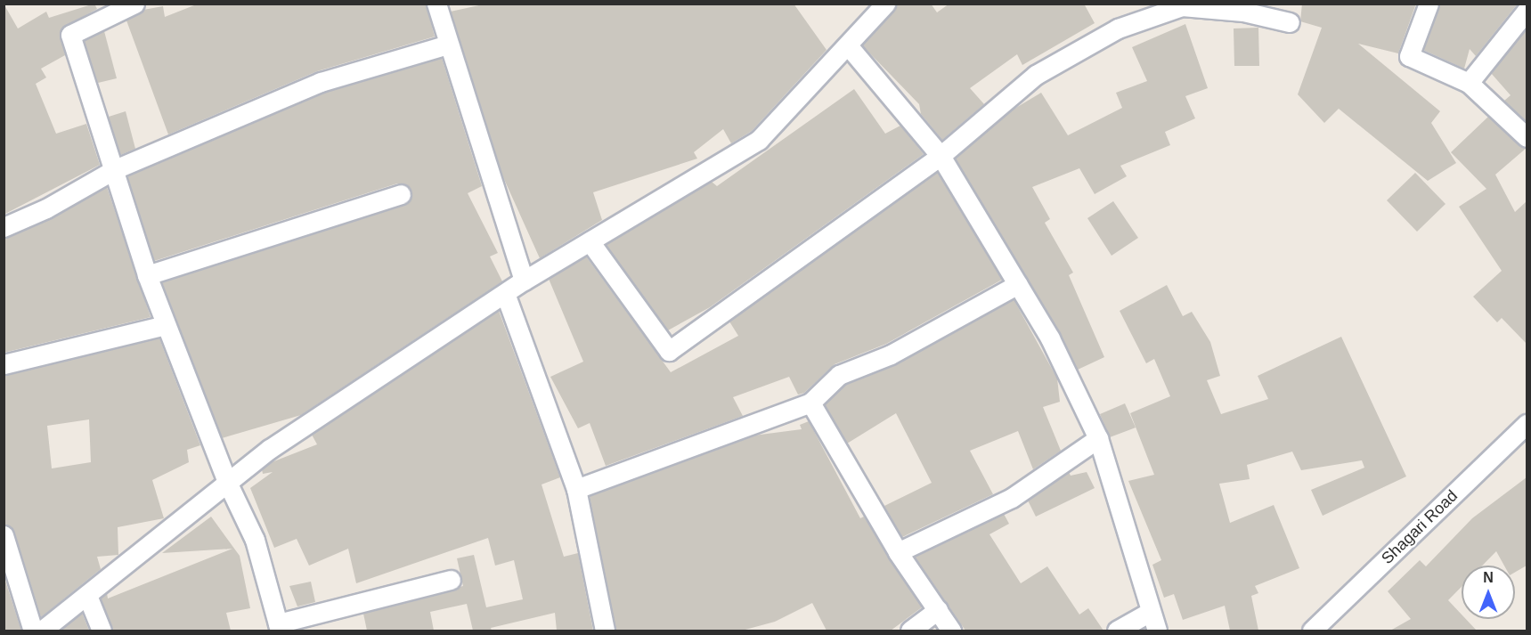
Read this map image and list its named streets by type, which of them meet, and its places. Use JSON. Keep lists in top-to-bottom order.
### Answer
{
  "streets": {
    "street": ["Shagari Road"]
  },
  "north": "top"
}
